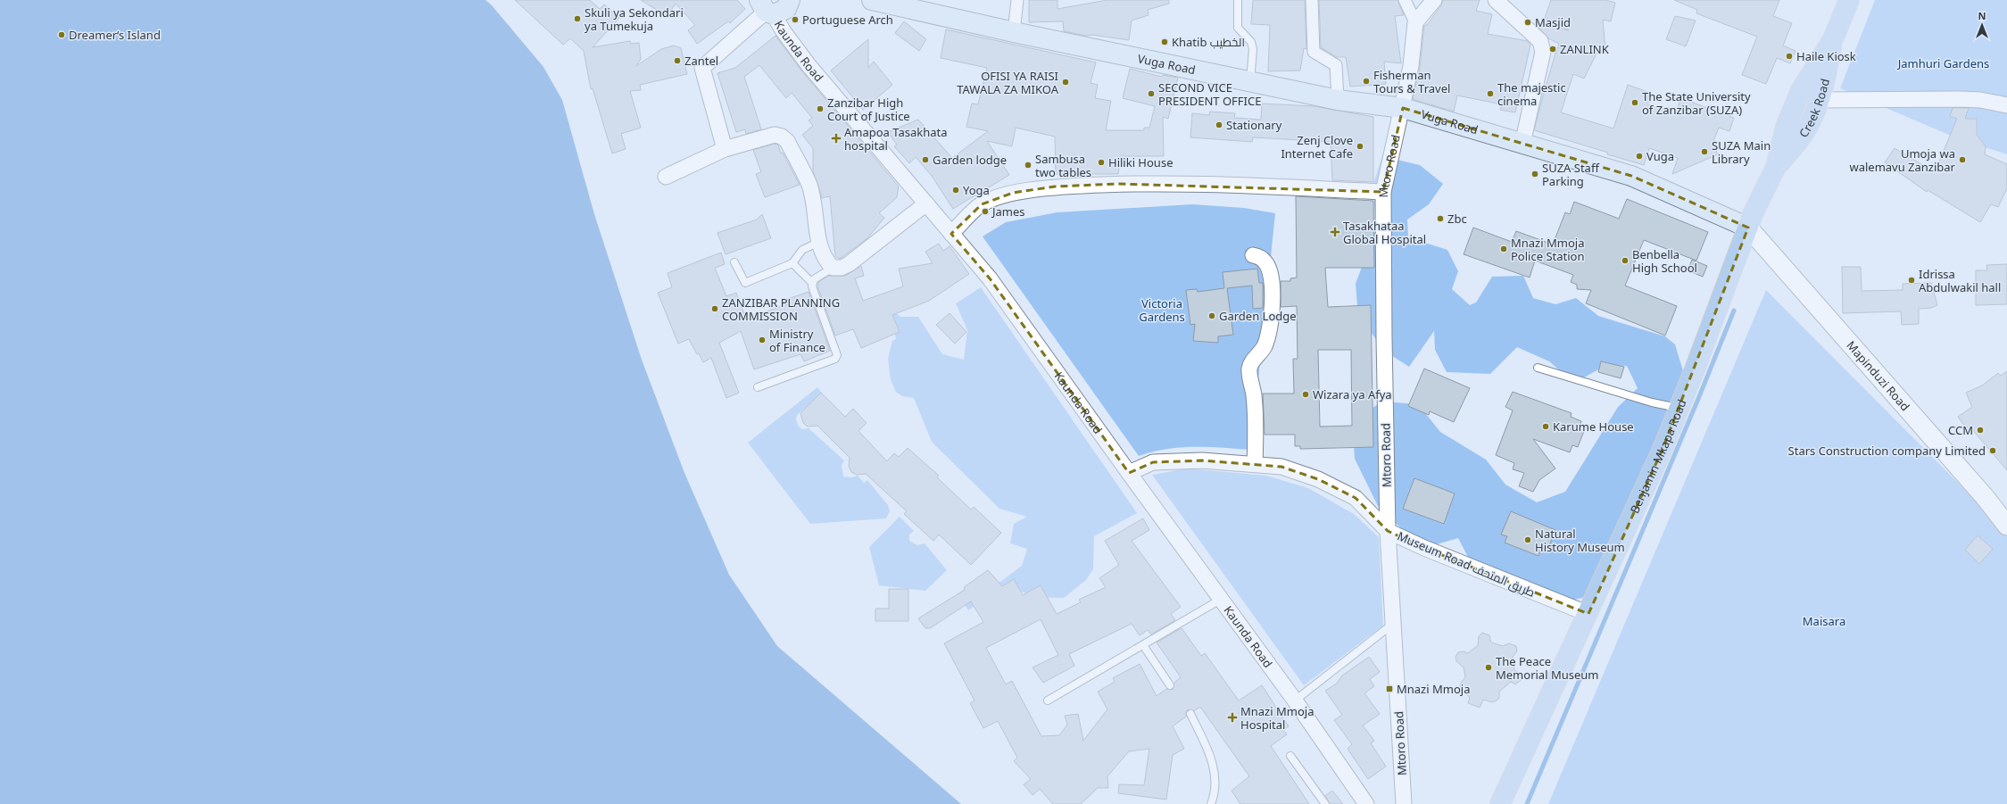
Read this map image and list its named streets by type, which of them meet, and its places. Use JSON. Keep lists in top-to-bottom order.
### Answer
{
  "streets": {
    "main road": ["Vuga Road", "Creek Road", "Benjamin Mkapa Road"],
    "street": [
      "Kaunda Road",
      "Mtoro Road",
      "Mapinduzi Road",
      "Museum Road طريق المتحف"
    ]
  },
  "crossings": [
    ["Kaunda Road", "Museum Road طريق المتحف"],
    ["Vuga Road", "Creek Road"],
    ["Vuga Road", "Mtoro Road"],
    ["Vuga Road", "Mapinduzi Road"],
    ["Vuga Road", "Benjamin Mkapa Road"],
    ["Creek Road", "Mapinduzi Road"],
    ["Creek Road", "Benjamin Mkapa Road"],
    ["Mtoro Road", "Museum Road طريق المتحف"],
    ["Mapinduzi Road", "Benjamin Mkapa Road"],
    ["Benjamin Mkapa Road", "Museum Road طريق المتحف"]
  ],
  "parks": ["Jamhuri Gardens", "Victoria Gardens", "Maisara"],
  "places": {
    "other": [
      "Skuli ya Sekondari ya Tumekuja",
      "Portuguese Arch",
      "Masjid",
      "Dreamer‘s Island",
      "Khatib الخطيب",
      "ZANLINK",
      "Haile Kiosk",
      "Zantel",
      "Fisherman Tours & Travel",
      "OFISI YA RAISI TAWALA ZA MIKOA",
      "SECOND VICE PRESIDENT OFFICE",
      "The majestic cinema",
      "The State University of Zanzibar (SUZA)",
      "Zanzibar High Court of Justice",
      "Stationary",
      "Zenj Clove Internet Cafe",
      "SUZA Main Library",
      "Vuga",
      "Garden lodge",
      "Umoja wa walemavu Zanzibar",
      "Hiliki House",
      "Sambusa two tables",
      "SUZA Staff Parking",
      "Yoga",
      "James",
      "Zbc",
      "Mnazi Mmoja Police Station",
      "Benbella High School",
      "Idrissa Abdulwakil hall",
      "ZANZIBAR PLANNING COMMISSION",
      "Garden Lodge",
      "Ministry of Finance",
      "Wizara ya Afya",
      "Karume House",
      "CCM",
      "Stars Construction company Limited",
      "Natural History Museum",
      "The Peace Memorial Museum"
    ],
    "health": ["Amapoa Tasakhata hospital", "Tasakhataa Global Hospital", "Mnazi Mmoja Hospital"],
    "transit": ["Mnazi Mmoja"]
  },
  "north": "top"
}
